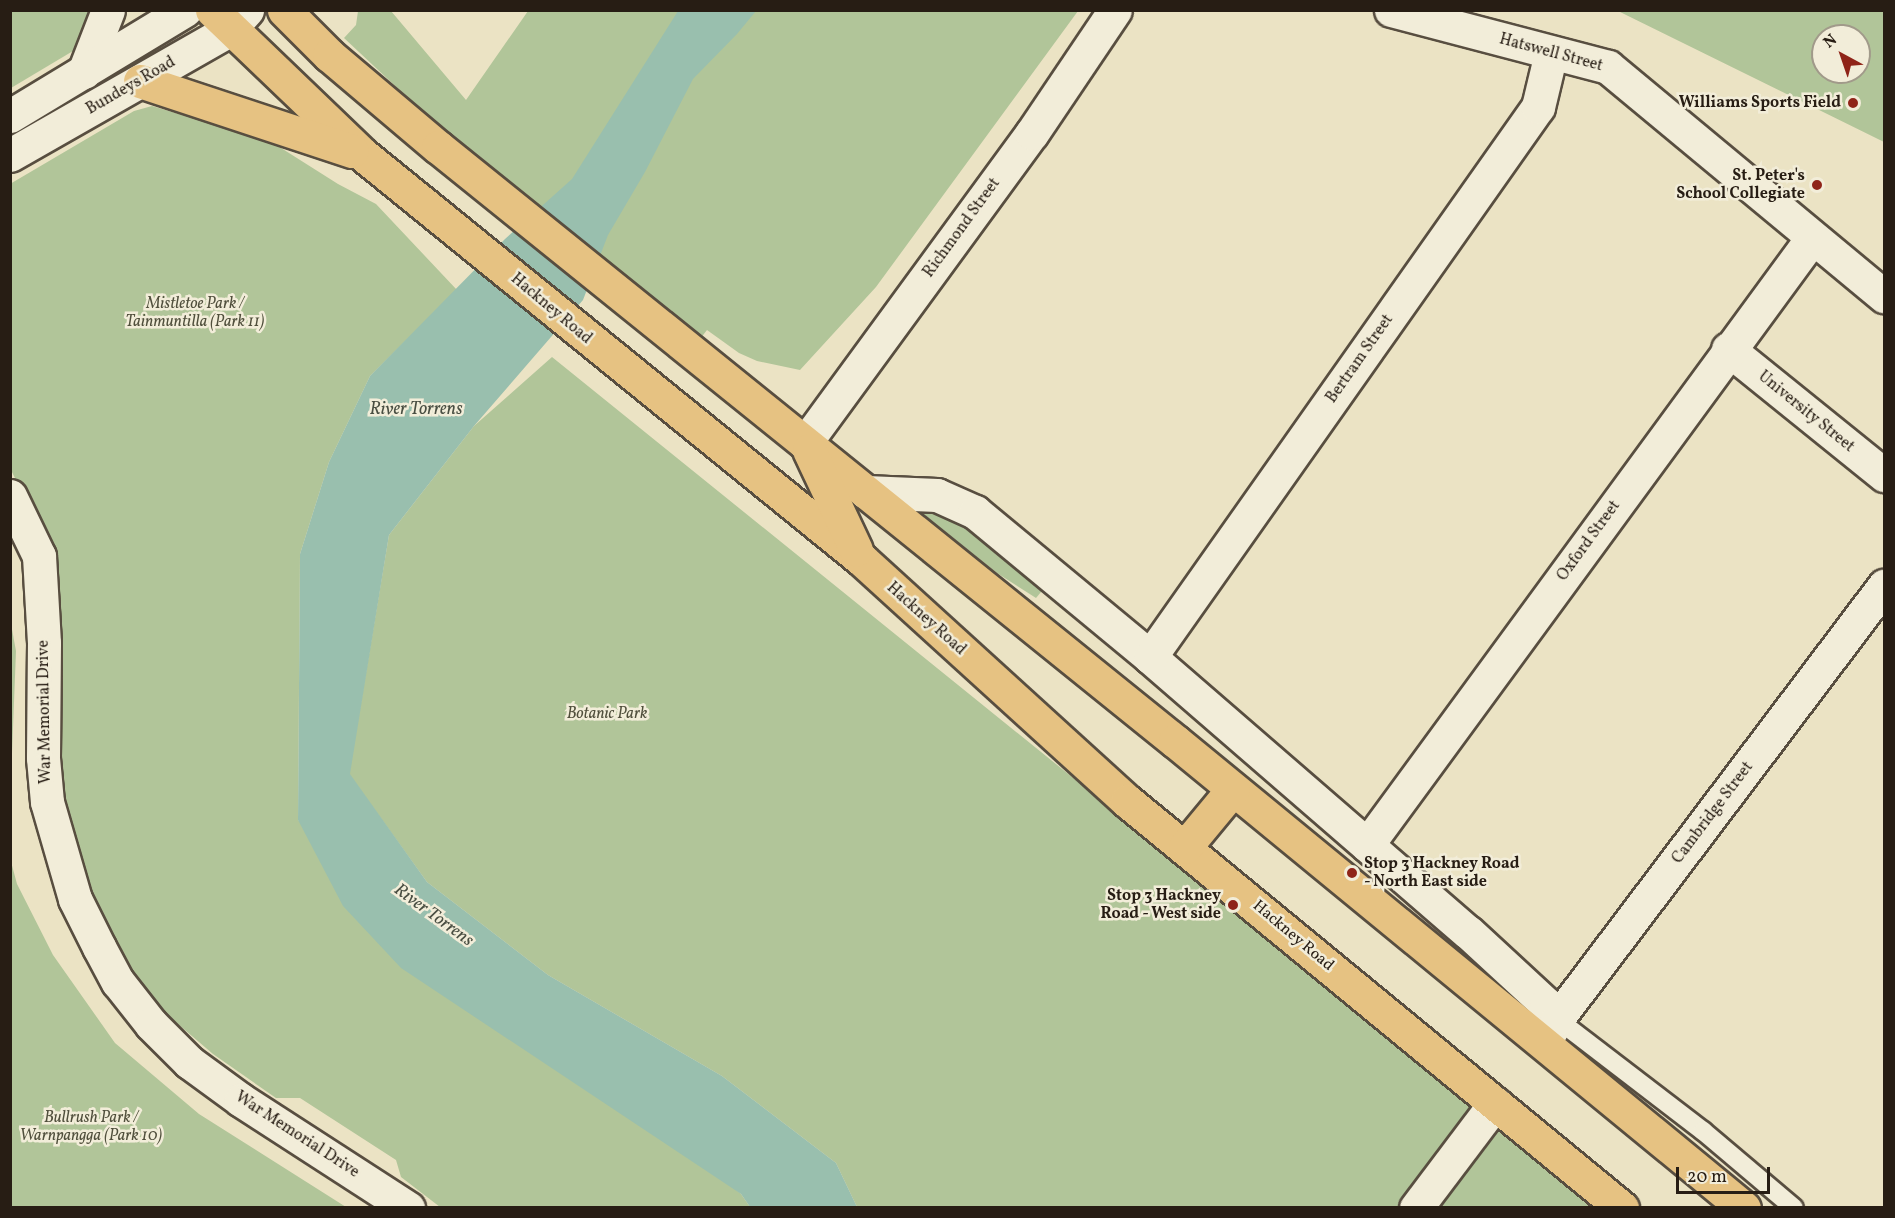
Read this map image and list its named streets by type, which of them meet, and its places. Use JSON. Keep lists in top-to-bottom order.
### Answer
{
  "streets": {
    "highway": ["Hackney Road"],
    "street": [
      "Hatswell Street",
      "Bundeys Road",
      "Richmond Street",
      "Bertram Street",
      "University Street",
      "Oxford Street",
      "War Memorial Drive",
      "Cambridge Street"
    ]
  },
  "crossings": [
    ["Hatswell Street", "Bertram Street"],
    ["Hatswell Street", "Oxford Street"],
    ["Bundeys Road", "Hackney Road"],
    ["University Street", "Oxford Street"]
  ],
  "water": ["River Torrens"],
  "parks": ["Mistletoe Park / Tainmuntilla (Park 11)", "Botanic Park", "Bullrush Park / Warnpangga (Park 10)"],
  "places": [
    "Williams Sports Field",
    "St. Peter's School Collegiate",
    "Stop 3 Hackney Road - North East side",
    "Stop 3 Hackney Road - West side"
  ],
  "scale_bar": "20 m",
  "north": "top left"
}
